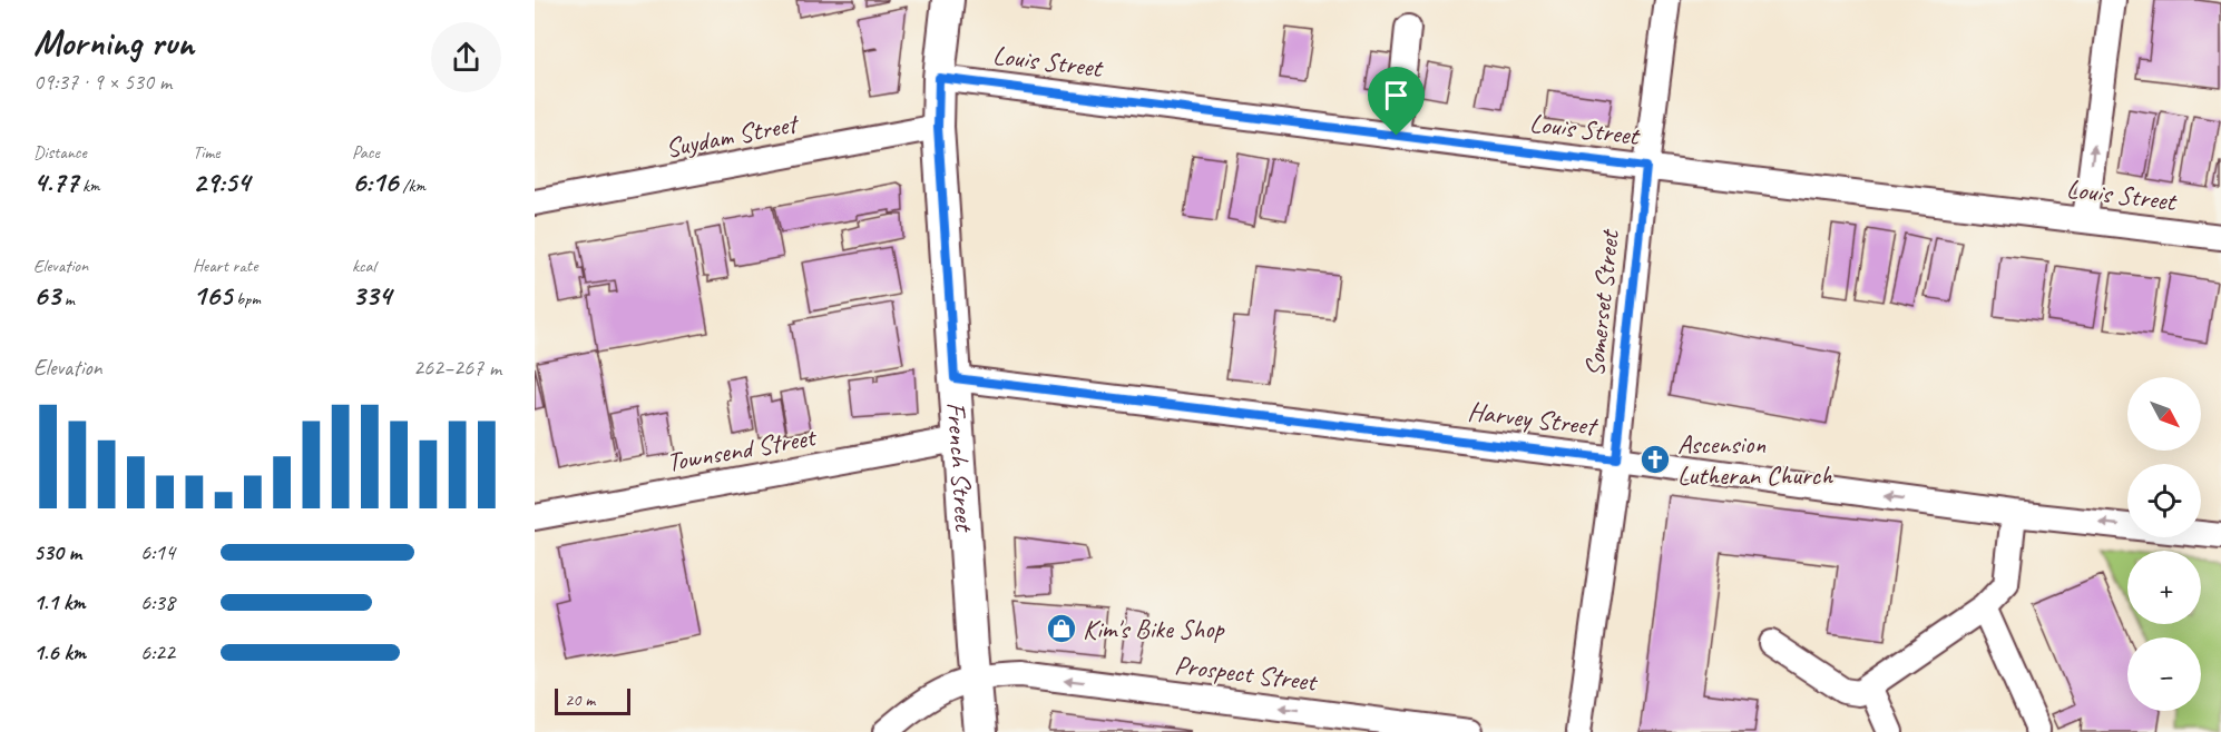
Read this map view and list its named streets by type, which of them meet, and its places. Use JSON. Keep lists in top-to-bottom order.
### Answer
{
  "streets": {
    "main road": ["French Street"],
    "street": [
      "Louis Street",
      "Suydam Street",
      "Somerset Street",
      "Harvey Street",
      "Townsend Street",
      "Prospect Street"
    ]
  },
  "crossings": [
    ["Louis Street", "Somerset Street"],
    ["Louis Street", "French Street"],
    ["Suydam Street", "French Street"],
    ["Somerset Street", "Harvey Street"],
    ["Harvey Street", "French Street"],
    ["Townsend Street", "French Street"],
    ["French Street", "Prospect Street"]
  ],
  "one_way": ["Harvey Street", "Prospect Street"],
  "places": {
    "church": ["Ascension Lutheran Church"],
    "shop": ["Kim's Bike Shop"]
  },
  "scale_bar": "20 m",
  "north": "bottom right",
  "page": {
    "heading": ["Morning run", "09:37 · 9 × 530 m"],
    "stats": [
      ["Distance", "4.77 km"],
      ["Time", "29:54"],
      ["Pace", "6:16 /km"],
      ["Elevation", "63 m"],
      ["Heart rate", "165 bpm"],
      ["kcal", "334"]
    ],
    "chart": ["Elevation", "262–267 m"],
    "map_buttons": ["+", "−"],
    "list": [
      {
        "name": "530 m",
        "note": "6:14"
      },
      {
        "name": "1.1 km",
        "note": "6:38"
      },
      {
        "name": "1.6 km",
        "note": "6:22"
      }
    ],
    "scale": "20 m"
  }
}
